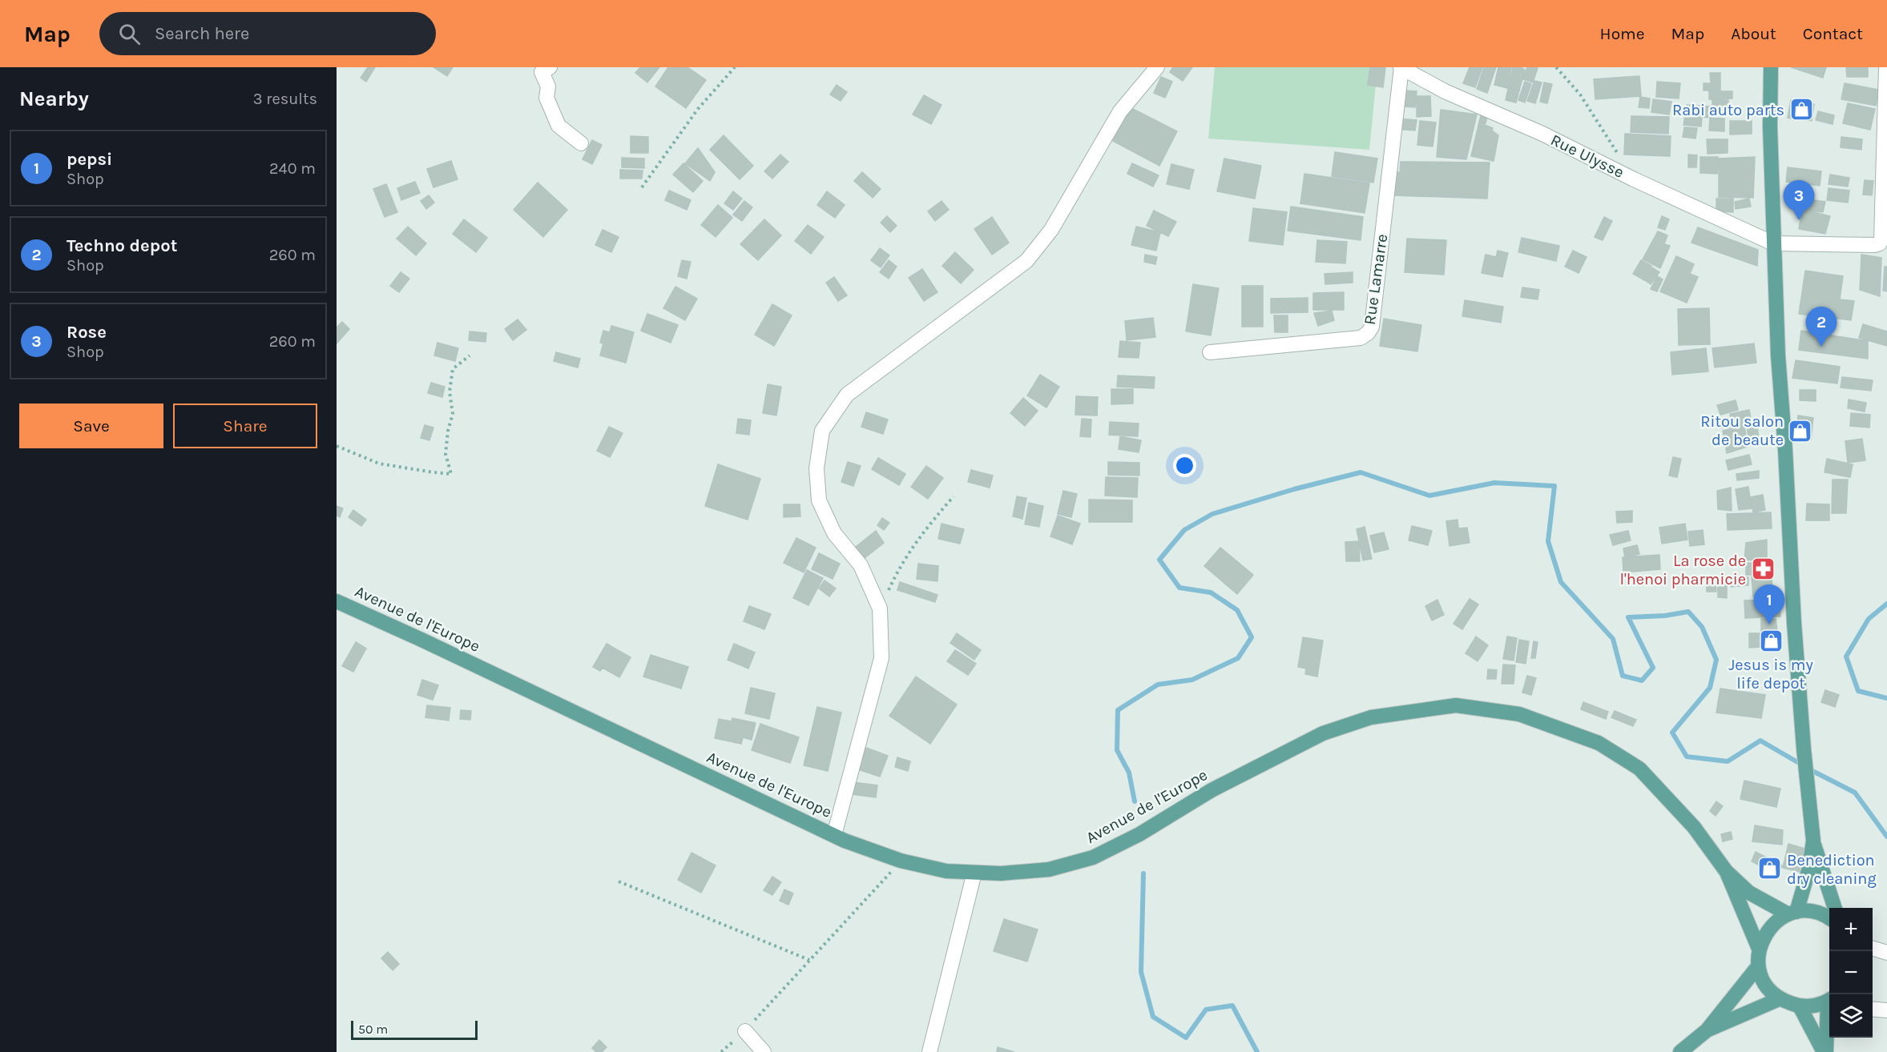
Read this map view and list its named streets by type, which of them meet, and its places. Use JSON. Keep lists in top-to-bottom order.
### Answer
{
  "streets": {
    "main road": ["Avenue de l'Europe"],
    "street": ["Rue Ulysse", "Rue Lamarre"]
  },
  "crossings": [
    ["Rue Ulysse", "Rue Lamarre"]
  ],
  "places": {
    "shop": [
      "Rabi auto parts",
      "Ritou salon de beaute",
      "Jesus is my life depot",
      "Benediction dry cleaning"
    ],
    "pharmacy": ["La rose de l'henoi pharmicie"]
  },
  "scale_bar": "50 m",
  "page": {
    "header": "Map",
    "search": "Search here",
    "nav": [
      "Home",
      "Map",
      "About",
      "Contact"
    ],
    "heading": ["Nearby", "3 results"],
    "list": [
      {
        "mark": "1",
        "name": "pepsi",
        "note": "Shop",
        "value": "240 m"
      },
      {
        "mark": "2",
        "name": "Techno depot",
        "note": "Shop",
        "value": "260 m"
      },
      {
        "mark": "3",
        "name": "Rose",
        "note": "Shop",
        "value": "260 m"
      }
    ],
    "pins": ["3", "2", "1"],
    "buttons": ["Save", "Share"],
    "map_buttons": ["+", "−"],
    "scale": "50 m"
  }
}
